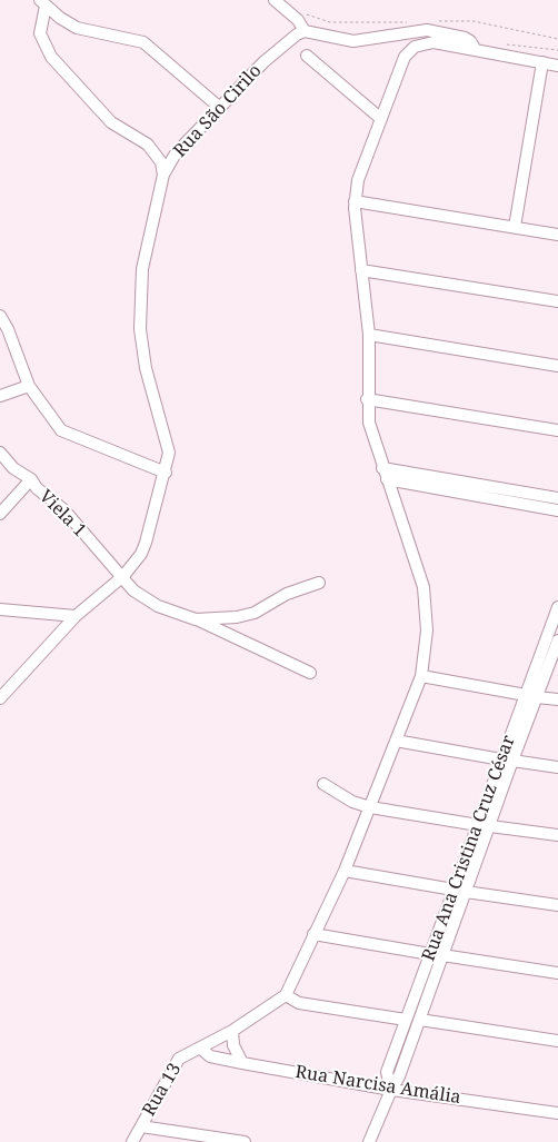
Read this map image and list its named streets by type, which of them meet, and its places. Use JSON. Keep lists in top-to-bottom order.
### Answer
{
  "streets": {
    "street": [
      "Rua São Cirilo",
      "Viela 1",
      "Rua Ana Cristina Cruz César",
      "Rua Narcisa Amália",
      "Rua 13"
    ]
  },
  "crossings": [
    ["Rua São Cirilo", "Viela 1"],
    ["Rua Ana Cristina Cruz César", "Rua Narcisa Amália"],
    ["Rua Narcisa Amália", "Rua 13"]
  ]
}
